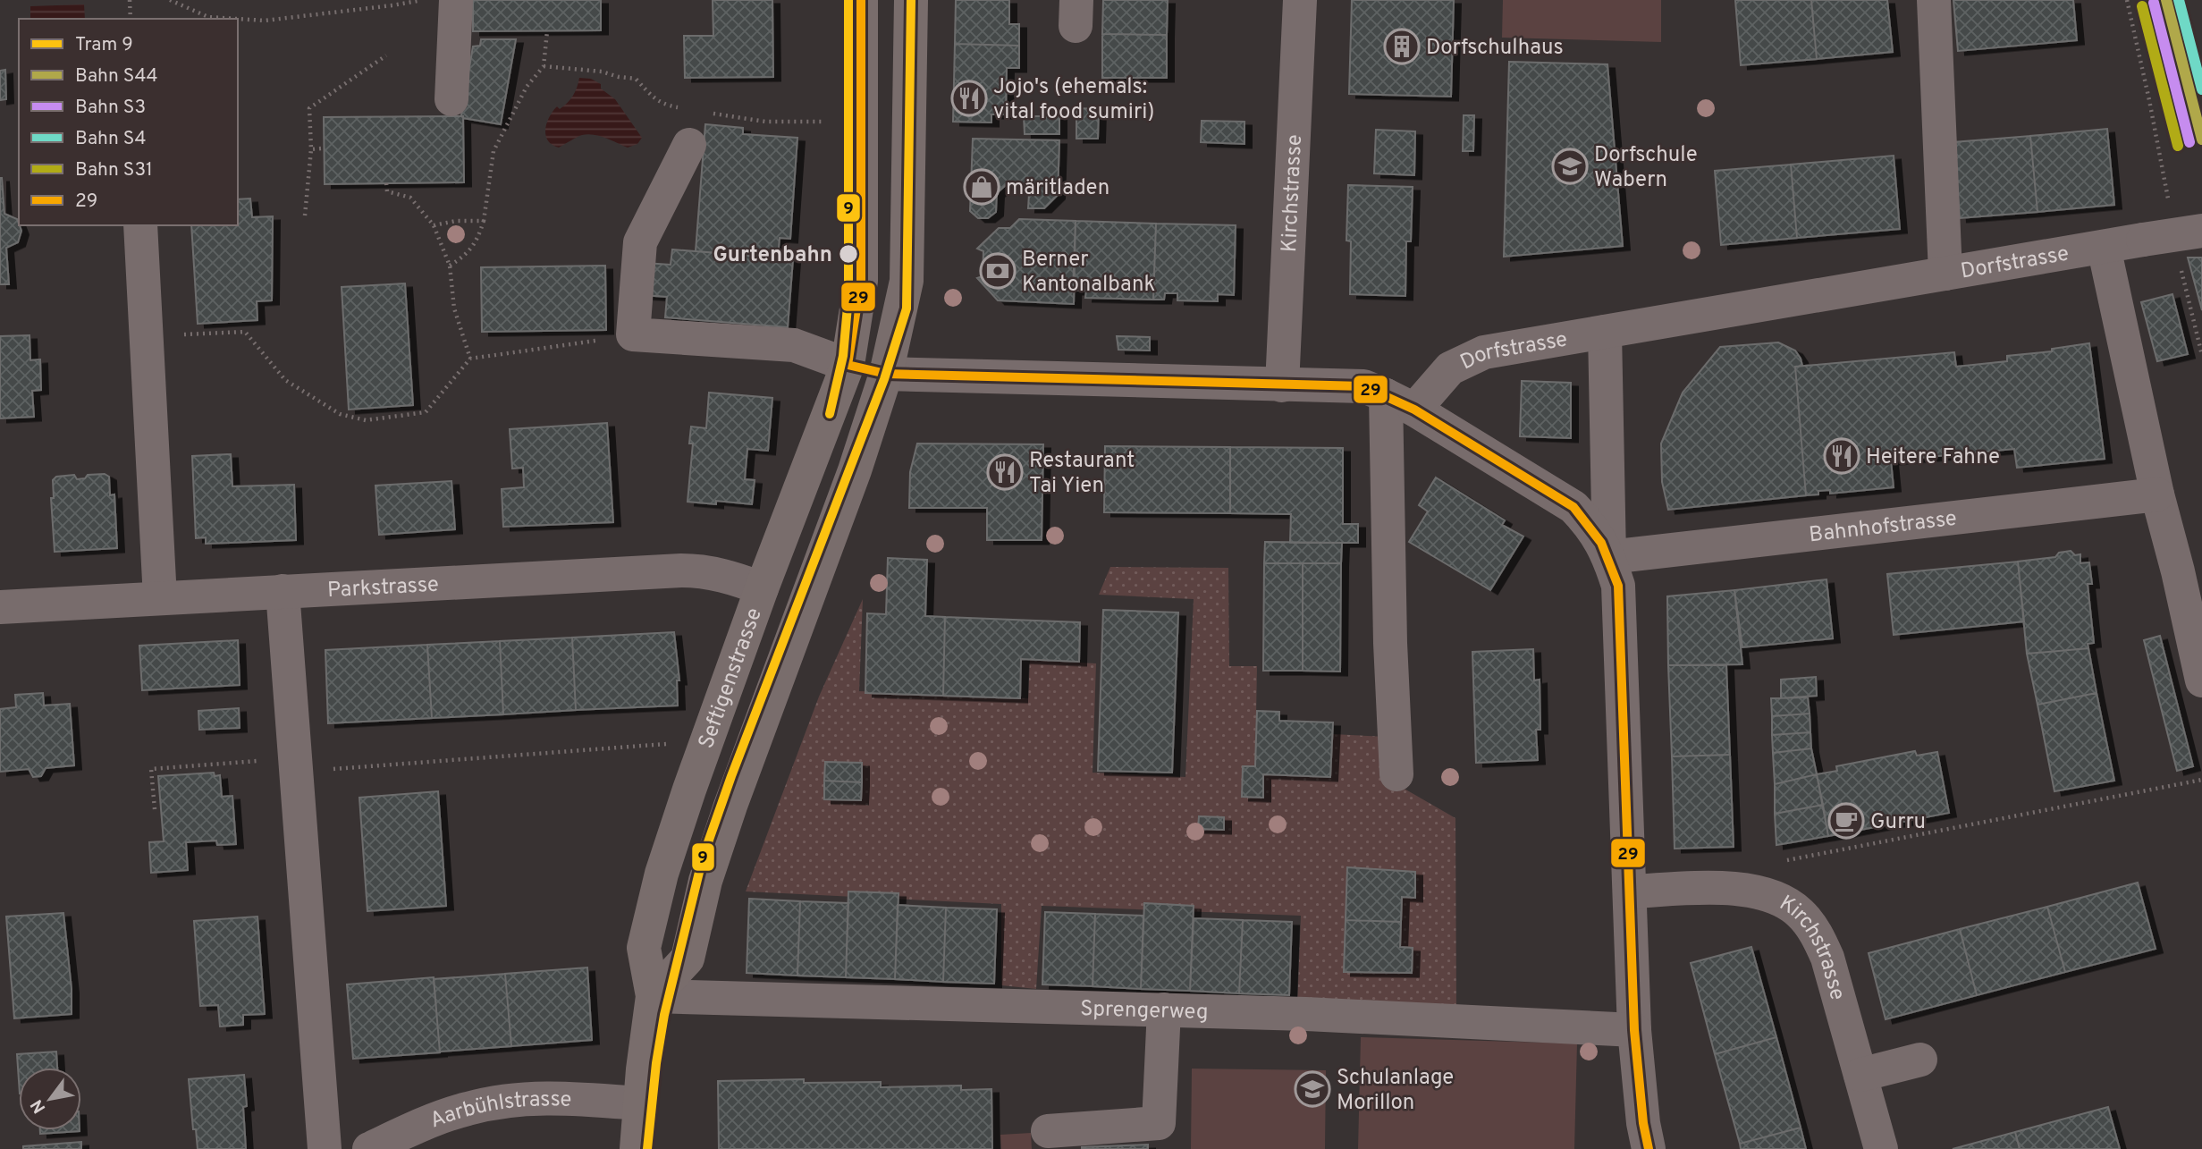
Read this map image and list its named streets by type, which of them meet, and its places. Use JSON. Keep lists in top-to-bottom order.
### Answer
{
  "streets": {
    "main road": ["Seftigenstrasse"],
    "street": [
      "Kirchstrasse",
      "Dorfstrasse",
      "Bahnhofstrasse",
      "Parkstrasse",
      "Sprengerweg",
      "Aarbühlstrasse"
    ]
  },
  "crossings": [
    ["Parkstrasse", "Seftigenstrasse"],
    ["Seftigenstrasse", "Sprengerweg"],
    ["Seftigenstrasse", "Aarbühlstrasse"]
  ],
  "places": {
    "building": ["Dorfschulhaus"],
    "restaurant": ["Jojo's (ehemals: vital food sumiri)", "Heitere Fahne", "Restaurant Tai Yien"],
    "school or university": ["Dorfschule Wabern", "Schulanlage Morillon"],
    "shop": ["märitladen"],
    "other": ["Gurtenbahn"],
    "bank": ["Berner Kantonalbank"],
    "cafe": ["Gurru"]
  },
  "lines": [
    "tram line 9",
    "rail line S44",
    "rail line S4",
    "transit line 29",
    "rail line S3",
    "rail line S31"
  ],
  "legend": [
    "Tram 9",
    "Bahn S44",
    "Bahn S3",
    "Bahn S4",
    "Bahn S31",
    "29"
  ],
  "north": "bottom left"
}
